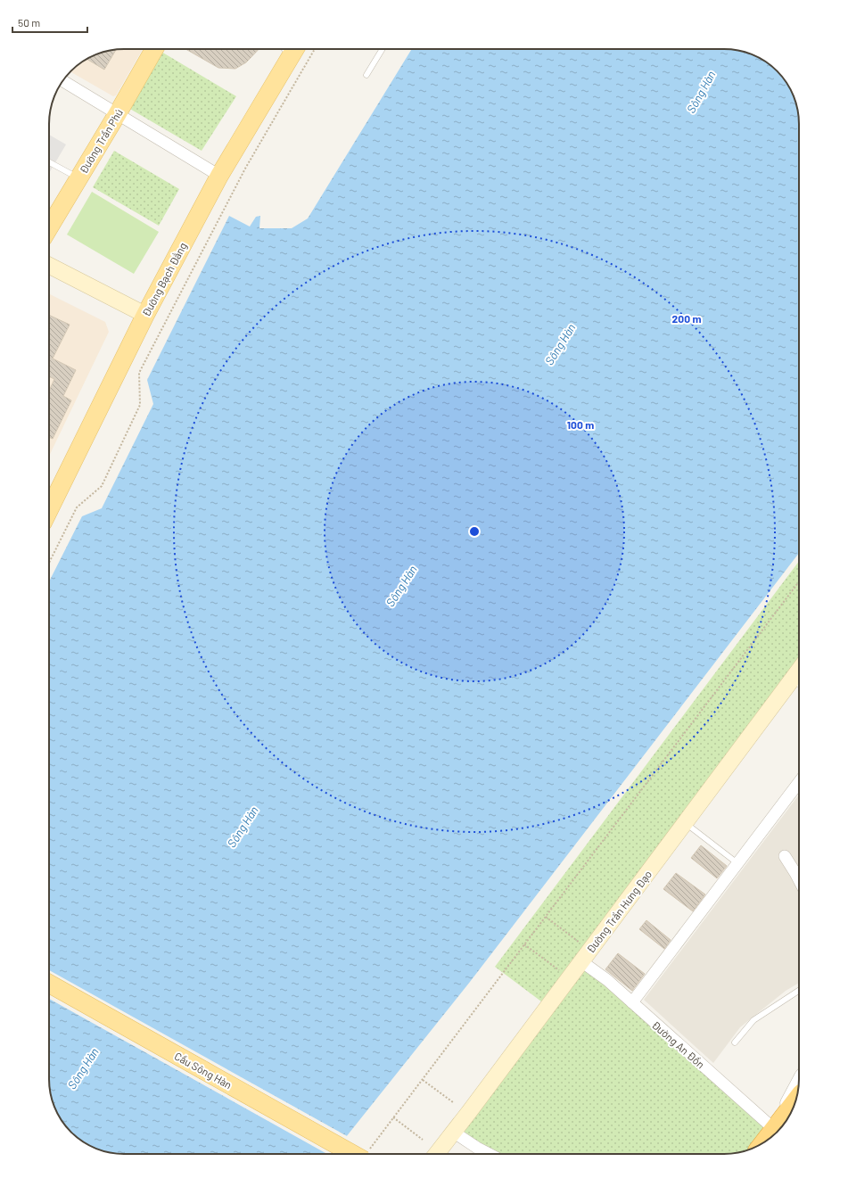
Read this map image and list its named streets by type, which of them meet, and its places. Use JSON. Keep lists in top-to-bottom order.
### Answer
{
  "streets": {
    "main road": [
      "Đường Trần Phú",
      "Đường Bạch Đằng",
      "Đường Trần Hưng Đạo",
      "Cầu Sông Hàn"
    ],
    "street": ["Đường An Đồn"]
  },
  "crossings": [
    ["Đường Trần Hưng Đạo", "Đường An Đồn"]
  ],
  "water": ["Sông Hàn"],
  "scale_bar": "50 m",
  "rings": ["200 m", "100 m"]
}
